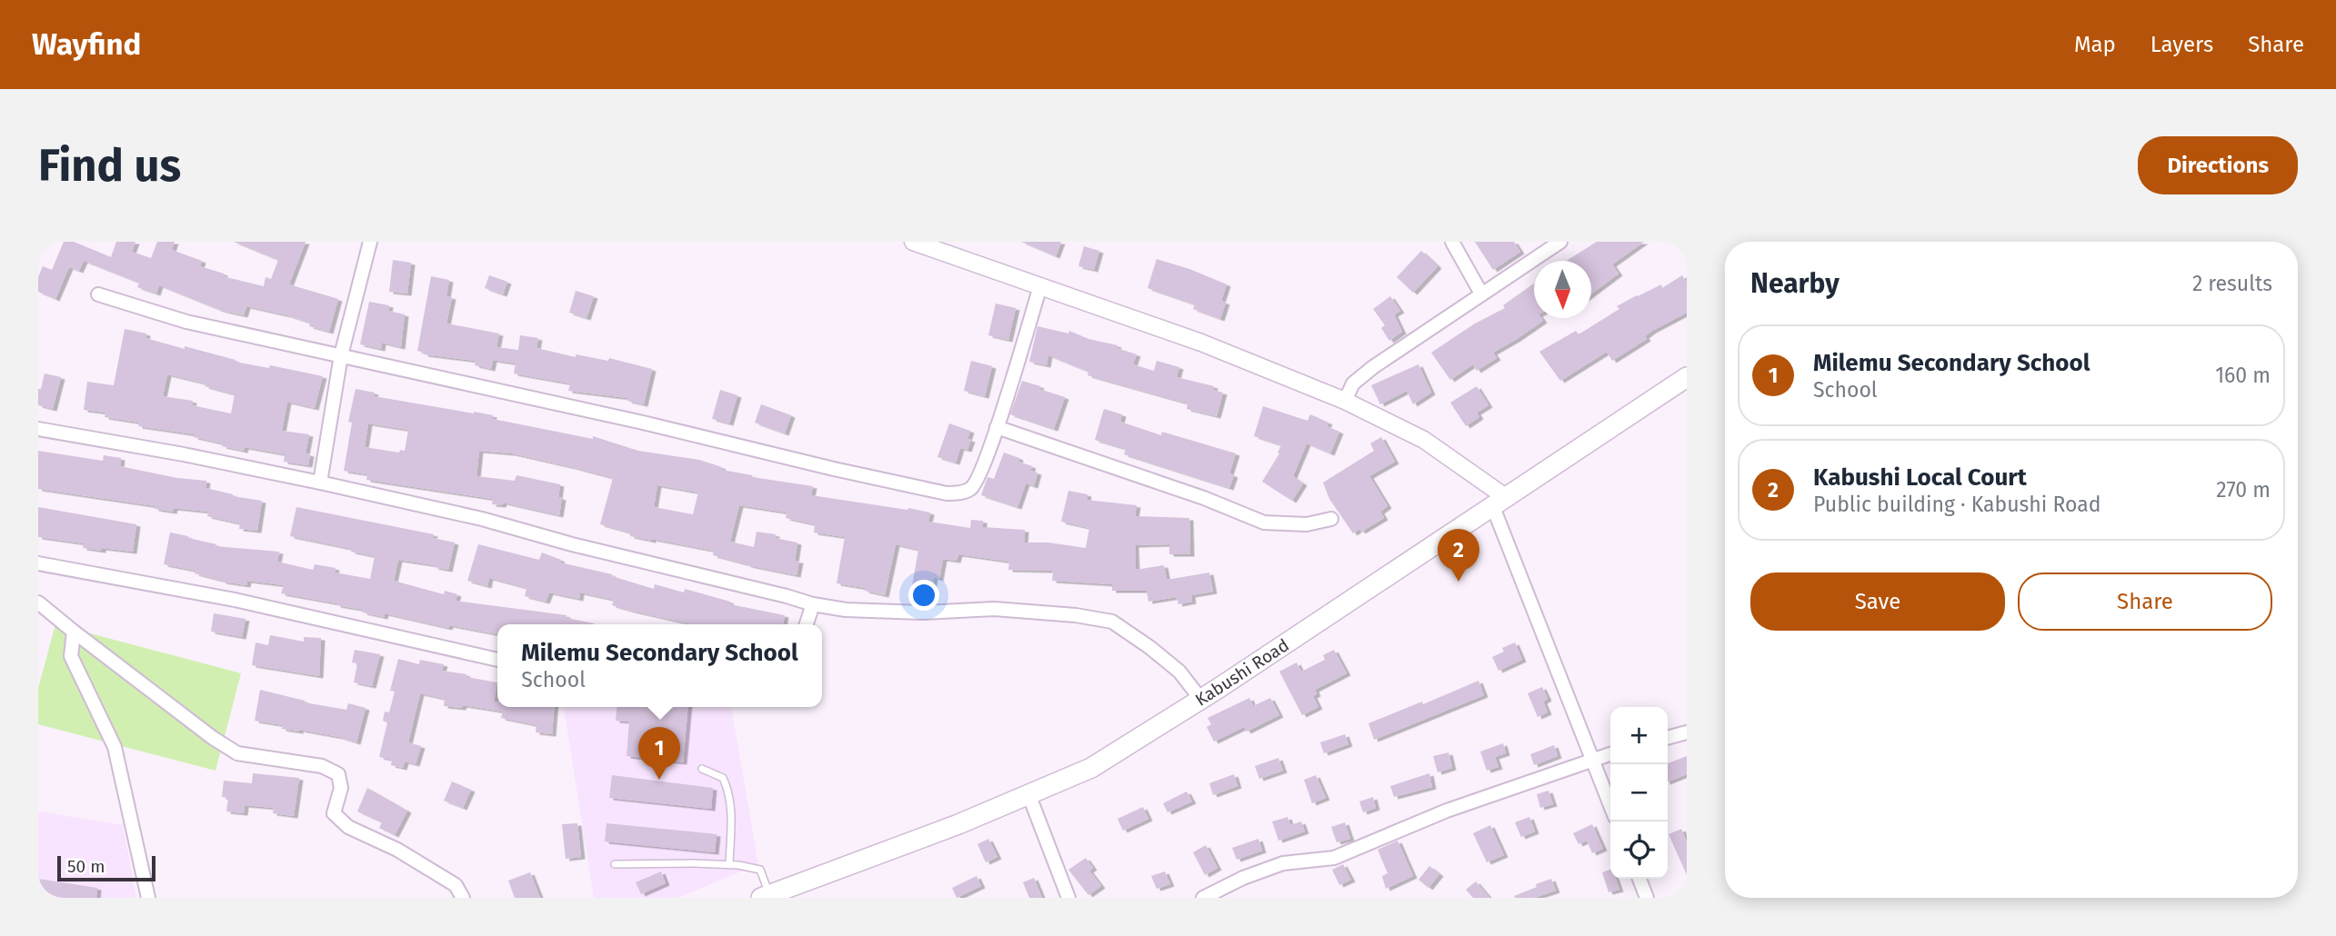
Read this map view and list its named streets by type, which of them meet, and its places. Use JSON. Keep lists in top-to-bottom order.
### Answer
{
  "streets": {
    "main road": ["Kabushi Road"]
  },
  "scale_bar": "50 m",
  "north": "bottom",
  "page": {
    "header": "Wayfind",
    "nav": ["Map", "Layers", "Share"],
    "buttons": [
      "Directions",
      ["Save", "Share"]
    ],
    "title": "Find us",
    "heading": ["Nearby", "2 results"],
    "list": [
      {
        "mark": "1",
        "name": "Milemu Secondary School",
        "note": "School",
        "value": "160 m"
      },
      {
        "mark": "2",
        "name": "Kabushi Local Court",
        "note": "Public building · Kabushi Road",
        "value": "270 m"
      }
    ],
    "pins": ["2", "1"],
    "popup": ["Milemu Secondary School", "School"],
    "map_buttons": ["+", "−"],
    "scale": "50 m"
  }
}
